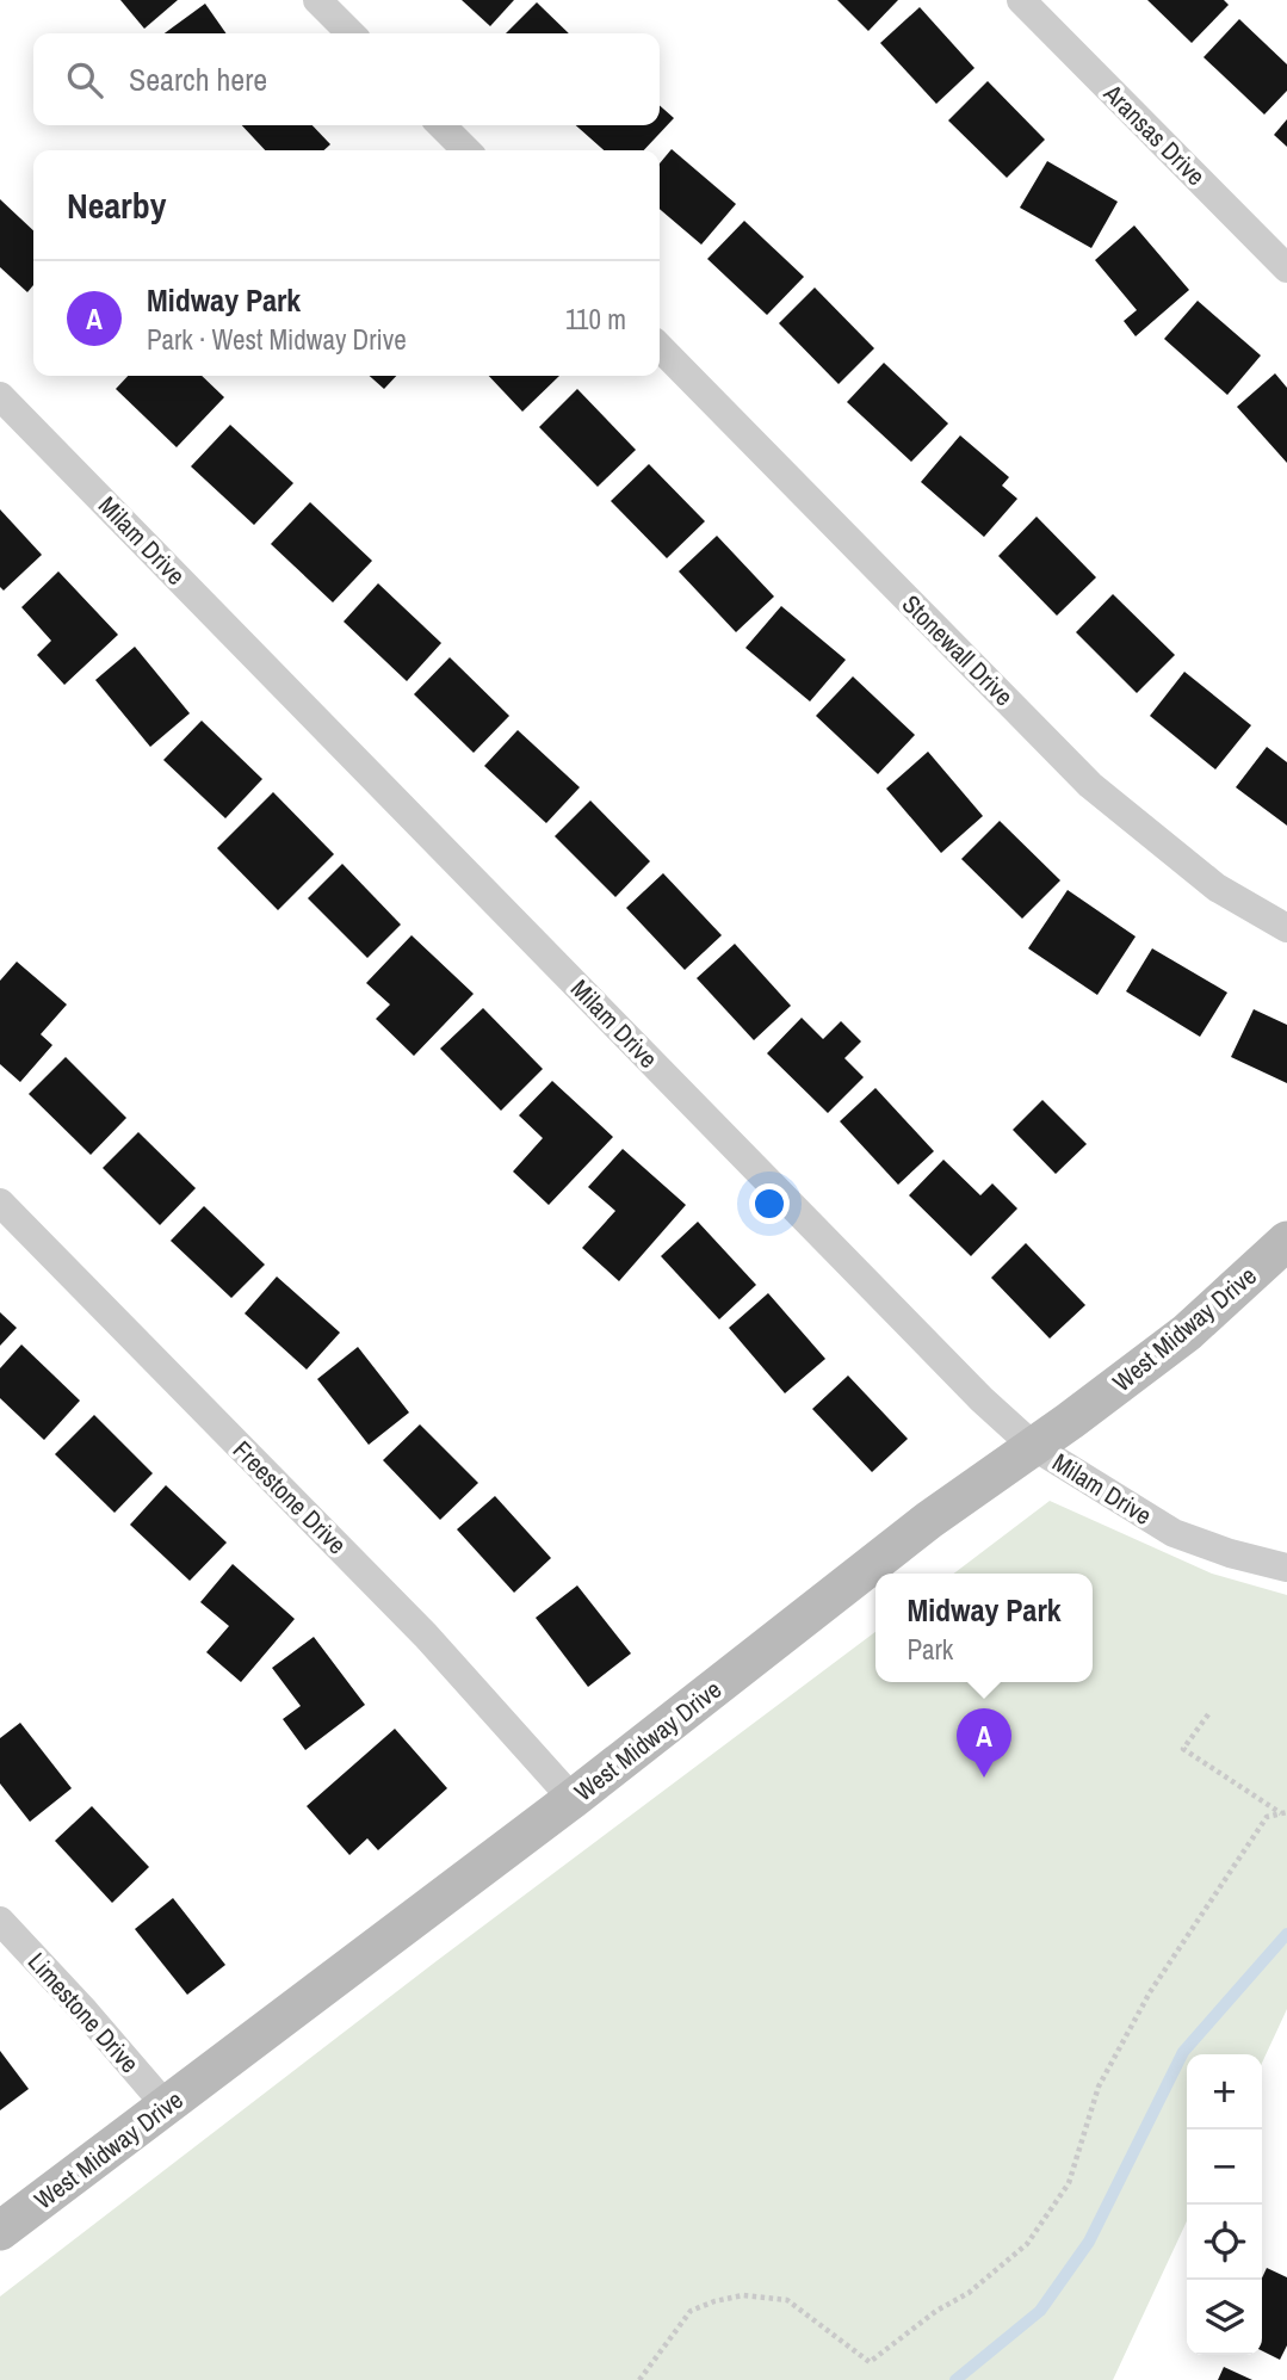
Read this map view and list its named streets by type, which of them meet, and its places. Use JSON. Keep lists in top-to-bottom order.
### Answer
{
  "streets": {
    "street": [
      "Aransas Drive",
      "Milam Drive",
      "Stonewall Drive",
      "West Midway Drive",
      "Freestone Drive",
      "Limestone Drive"
    ]
  },
  "crossings": [
    ["Milam Drive", "West Midway Drive"],
    ["West Midway Drive", "Freestone Drive"],
    ["West Midway Drive", "Limestone Drive"]
  ],
  "page": {
    "search": "Search here",
    "heading": "Nearby",
    "list": [
      {
        "mark": "A",
        "name": "Midway Park",
        "note": "Park · West Midway Drive",
        "value": "110 m"
      }
    ],
    "popup": ["Midway Park", "Park"],
    "pins": "A",
    "map_buttons": ["+", "−"]
  }
}
